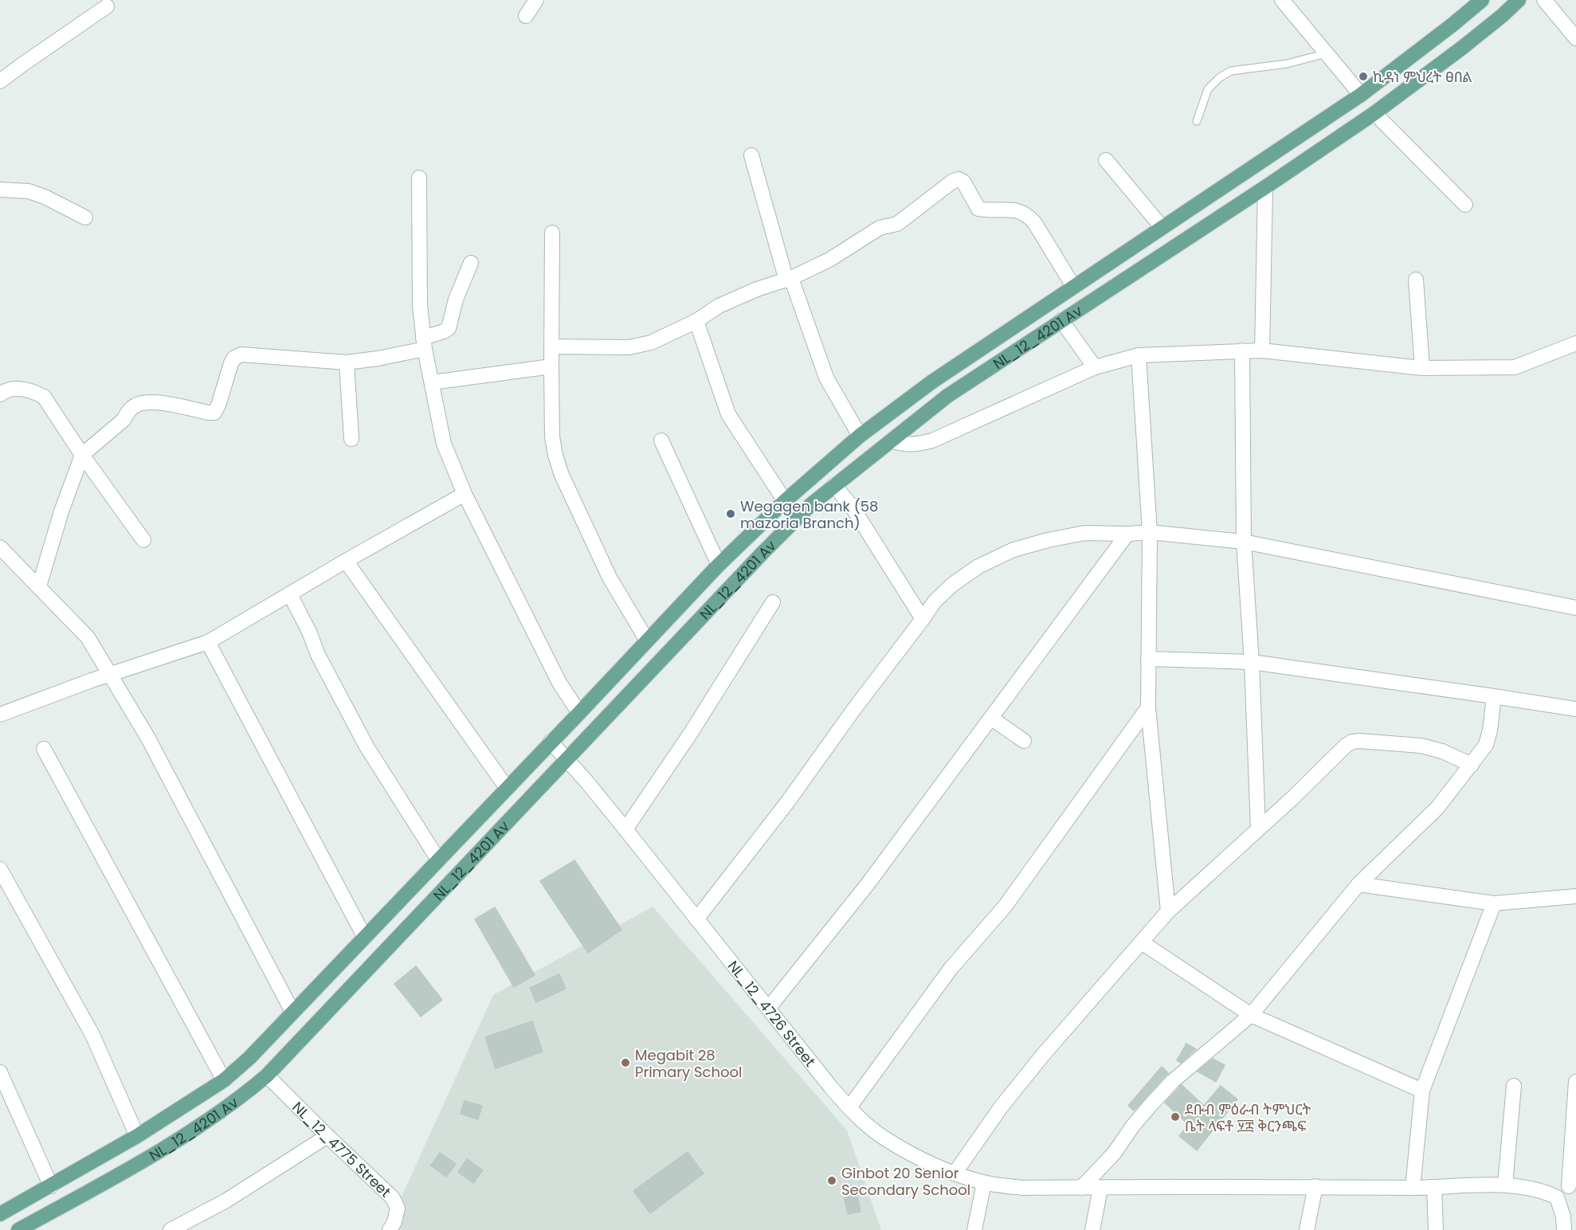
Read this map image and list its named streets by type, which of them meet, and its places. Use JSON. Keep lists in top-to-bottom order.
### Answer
{
  "streets": {
    "main road": ["NL_12_4201 Av"],
    "street": ["NL_12_4726 Street", "NL_12_4775 Street"]
  },
  "crossings": [
    ["NL_12_4201 Av", "NL_12_4726 Street"],
    ["NL_12_4201 Av", "NL_12_4775 Street"]
  ],
  "places": [
    "ኪዳነ ምህረት ፀበል",
    "Wegagen bank (58 mazoria Branch)",
    "Megabit 28 Primary School",
    "ደቡብ ምዕራብ ትምህርት ቤት ላፍቶ ፶፰ ቅርንጫፍ",
    "Ginbot 20 Senior Secondary School"
  ]
}
